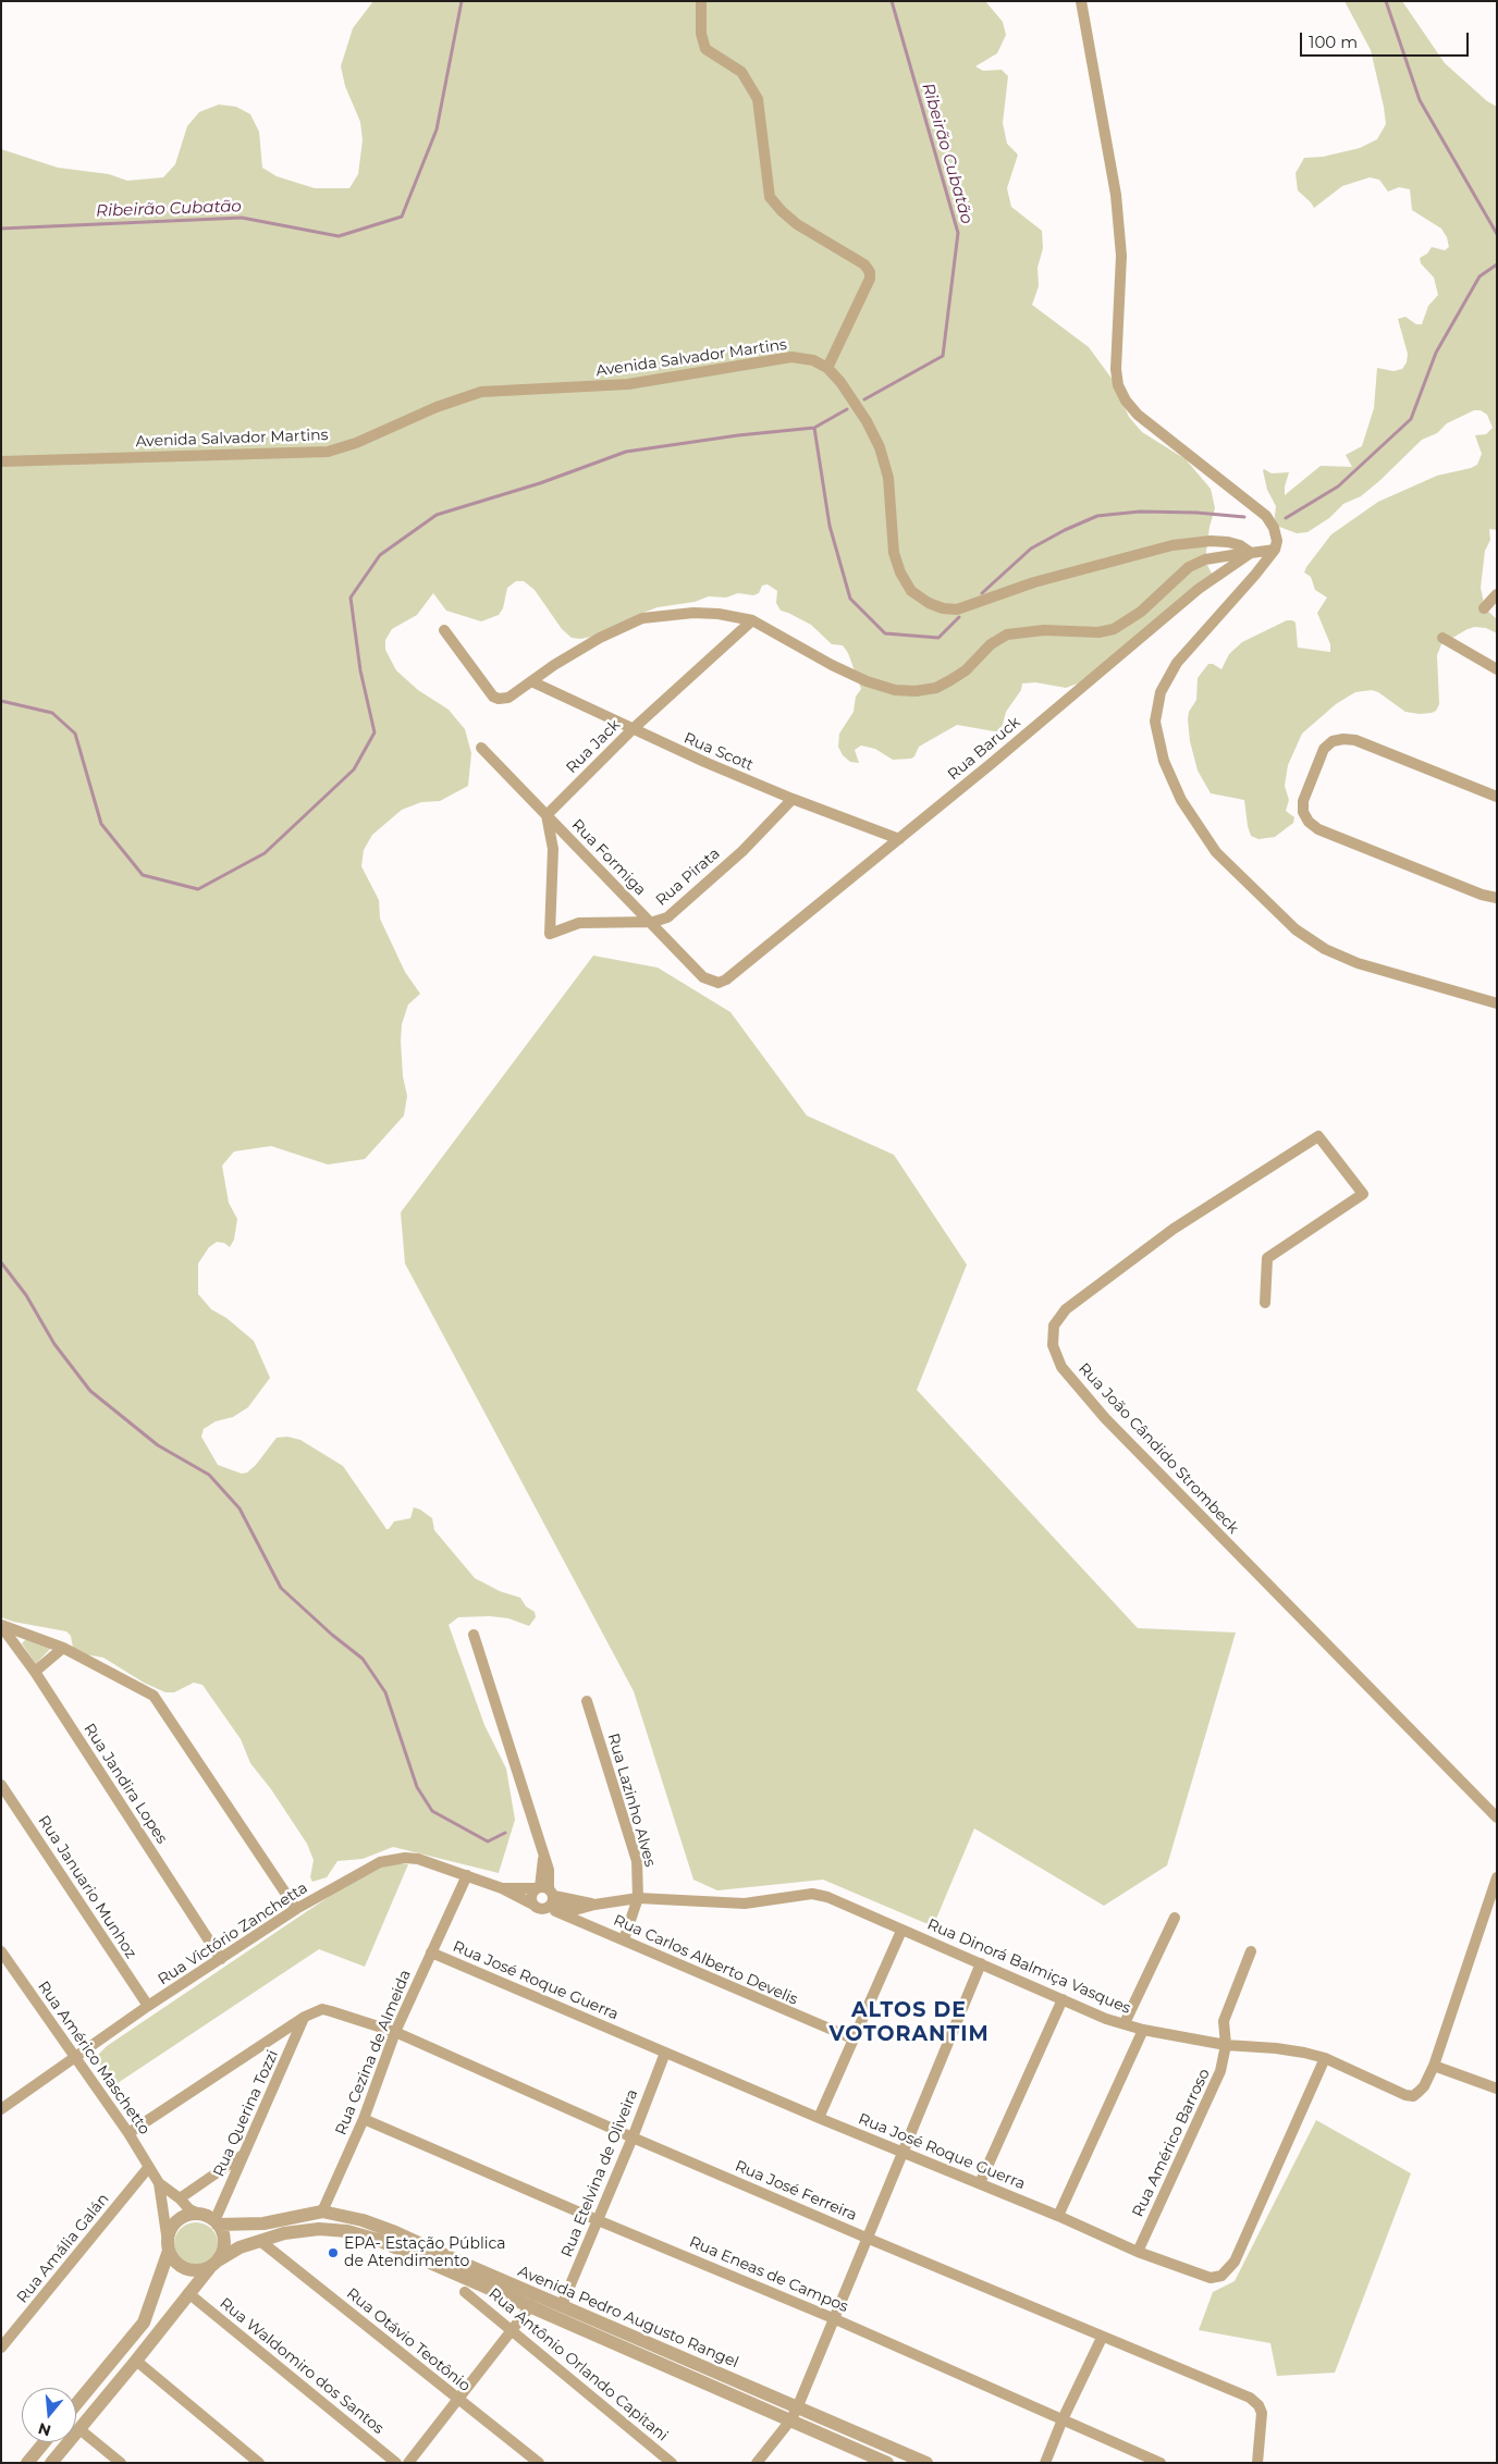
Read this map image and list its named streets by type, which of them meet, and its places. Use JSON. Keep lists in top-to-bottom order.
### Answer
{
  "streets": {
    "street": [
      "Avenida Salvador Martins",
      "Rua Jack",
      "Rua Baruck",
      "Rua Scott",
      "Rua Formiga",
      "Rua Pirata",
      "Rua João Cândido Strombeck",
      "Rua Jandira Lopes",
      "Rua Lazinho Alves",
      "Rua Januario Munhoz",
      "Rua Victório Zanchetta",
      "Rua Carlos Alberto Develis",
      "Rua Dinorá Balmiça Vasques",
      "Rua José Roque Guerra",
      "Rua Cezina de Almeida",
      "Rua Américo Maschetto",
      "Rua Querina Tozzi",
      "Rua Américo Barroso",
      "Rua Etelvina de Oliveira",
      "Rua José Ferreira",
      "Rua Amália Galán",
      "Rua Eneas de Campos",
      "Avenida Pedro Augusto Rangel",
      "Rua Otávio Teotônio",
      "Rua Antônio Orlando Capitani",
      "Rua Waldomiro dos Santos"
    ]
  },
  "crossings": [
    ["Avenida Salvador Martins", "Rua Baruck"],
    ["Rua Jack", "Rua Scott"],
    ["Rua Jack", "Rua Formiga"],
    ["Rua Jack", "Rua Pirata"],
    ["Rua Baruck", "Rua Scott"],
    ["Rua Baruck", "Rua Formiga"],
    ["Rua Scott", "Rua Pirata"],
    ["Rua Formiga", "Rua Pirata"],
    ["Rua Jandira Lopes", "Rua Victório Zanchetta"],
    ["Rua Lazinho Alves", "Rua Carlos Alberto Develis"],
    ["Rua Lazinho Alves", "Rua Dinorá Balmiça Vasques"],
    ["Rua Januario Munhoz", "Rua Victório Zanchetta"],
    ["Rua Victório Zanchetta", "Rua Carlos Alberto Develis"],
    ["Rua Victório Zanchetta", "Rua Cezina de Almeida"],
    ["Rua Victório Zanchetta", "Rua Américo Maschetto"],
    ["Rua Carlos Alberto Develis", "Rua Dinorá Balmiça Vasques"],
    ["Rua Dinorá Balmiça Vasques", "Rua José Roque Guerra"],
    ["Rua Dinorá Balmiça Vasques", "Rua Américo Barroso"],
    ["Rua José Roque Guerra", "Rua Cezina de Almeida"],
    ["Rua José Roque Guerra", "Rua Américo Barroso"],
    ["Rua José Roque Guerra", "Rua Etelvina de Oliveira"],
    ["Rua Cezina de Almeida", "Rua José Ferreira"],
    ["Rua Cezina de Almeida", "Rua Eneas de Campos"],
    ["Rua Cezina de Almeida", "Avenida Pedro Augusto Rangel"],
    ["Rua Américo Maschetto", "Rua Querina Tozzi"],
    ["Rua Américo Maschetto", "Rua Amália Galán"],
    ["Rua Américo Maschetto", "Avenida Pedro Augusto Rangel"],
    ["Rua Querina Tozzi", "Rua José Ferreira"],
    ["Rua Querina Tozzi", "Avenida Pedro Augusto Rangel"],
    ["Rua Etelvina de Oliveira", "Rua José Ferreira"],
    ["Rua Etelvina de Oliveira", "Rua Eneas de Campos"],
    ["Rua Etelvina de Oliveira", "Avenida Pedro Augusto Rangel"],
    ["Avenida Pedro Augusto Rangel", "Rua Otávio Teotônio"],
    ["Avenida Pedro Augusto Rangel", "Rua Waldomiro dos Santos"]
  ],
  "districts": ["ALTOS DE VOTORANTIM"],
  "water": ["Ribeirão Cubatão"],
  "places": ["EPA- Estação Pública de Atendimento"],
  "scale_bar": "100 m",
  "north": "bottom"
}
